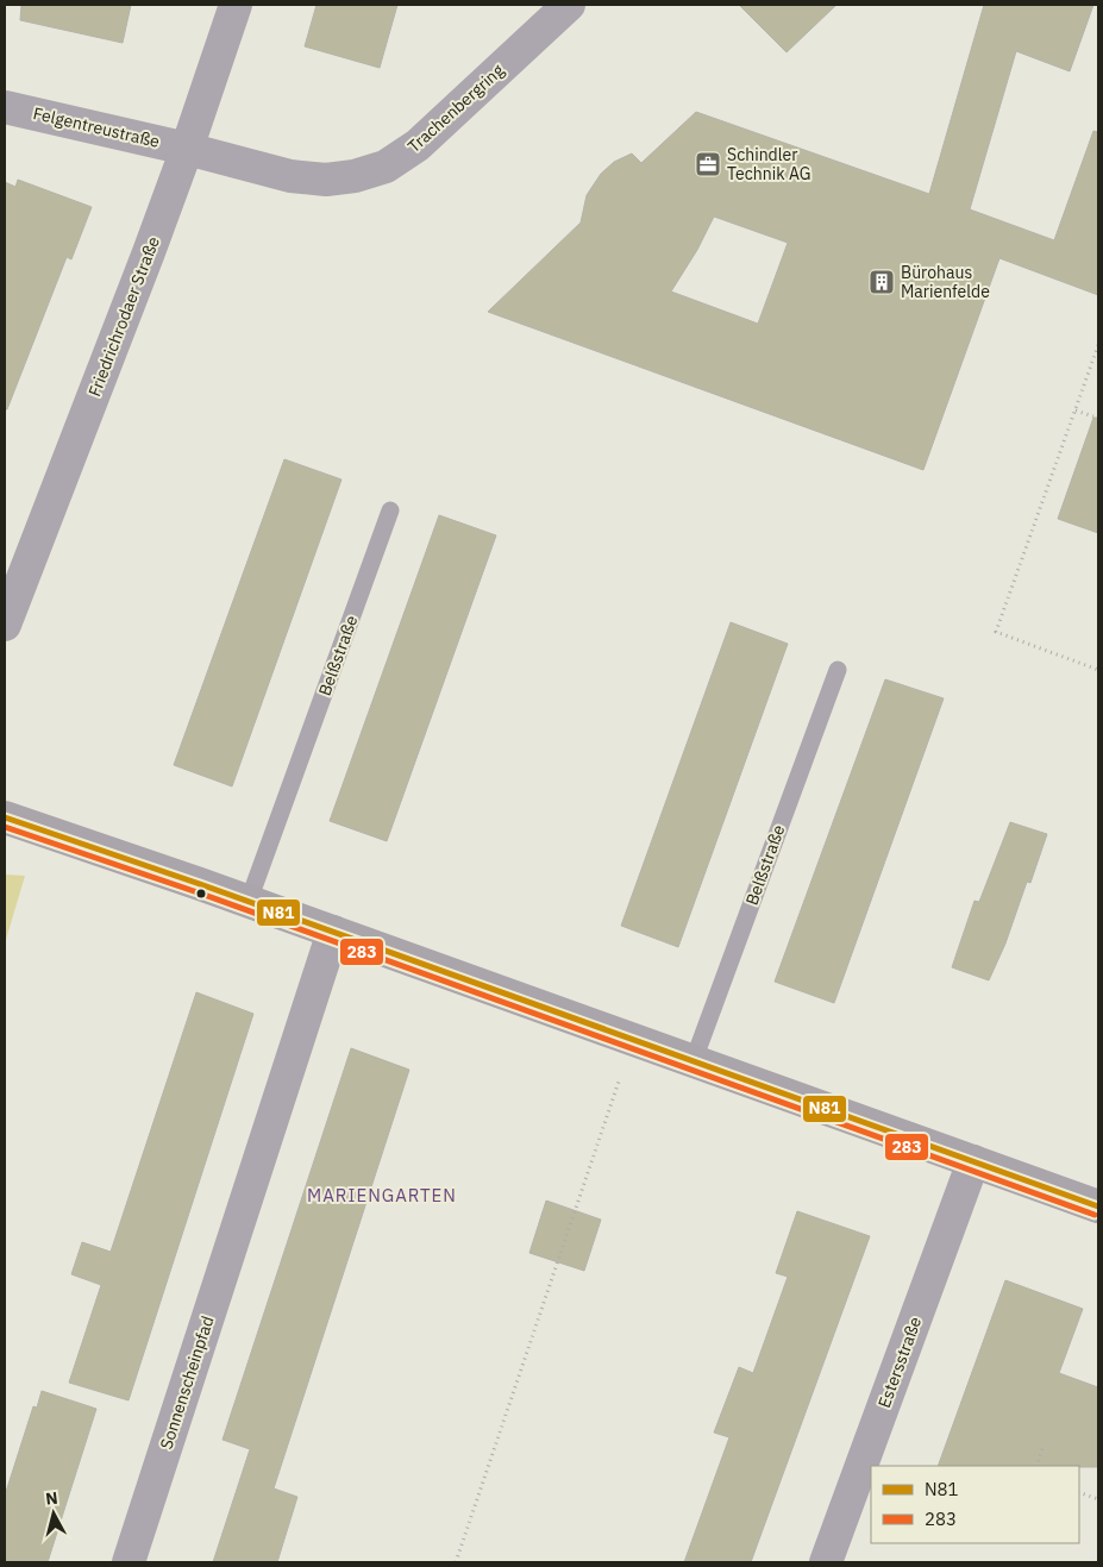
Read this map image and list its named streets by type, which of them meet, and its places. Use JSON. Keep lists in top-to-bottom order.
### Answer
{
  "streets": {
    "street": [
      "Trachenbergring",
      "Felgentreustraße",
      "Friedrichrodaer Straße",
      "Estersstraße",
      "Sonnenscheinpfad"
    ],
    "lane": ["Belßstraße"]
  },
  "crossings": [
    ["Trachenbergring", "Felgentreustraße"],
    ["Trachenbergring", "Friedrichrodaer Straße"],
    ["Felgentreustraße", "Friedrichrodaer Straße"]
  ],
  "districts": ["MARIENGARTEN"],
  "places": {
    "office": ["Schindler Technik AG"],
    "building": ["Bürohaus Marienfelde"]
  },
  "lines": ["transit line N81", "transit line 283"],
  "legend": ["N81", "283"],
  "north": "top"
}
